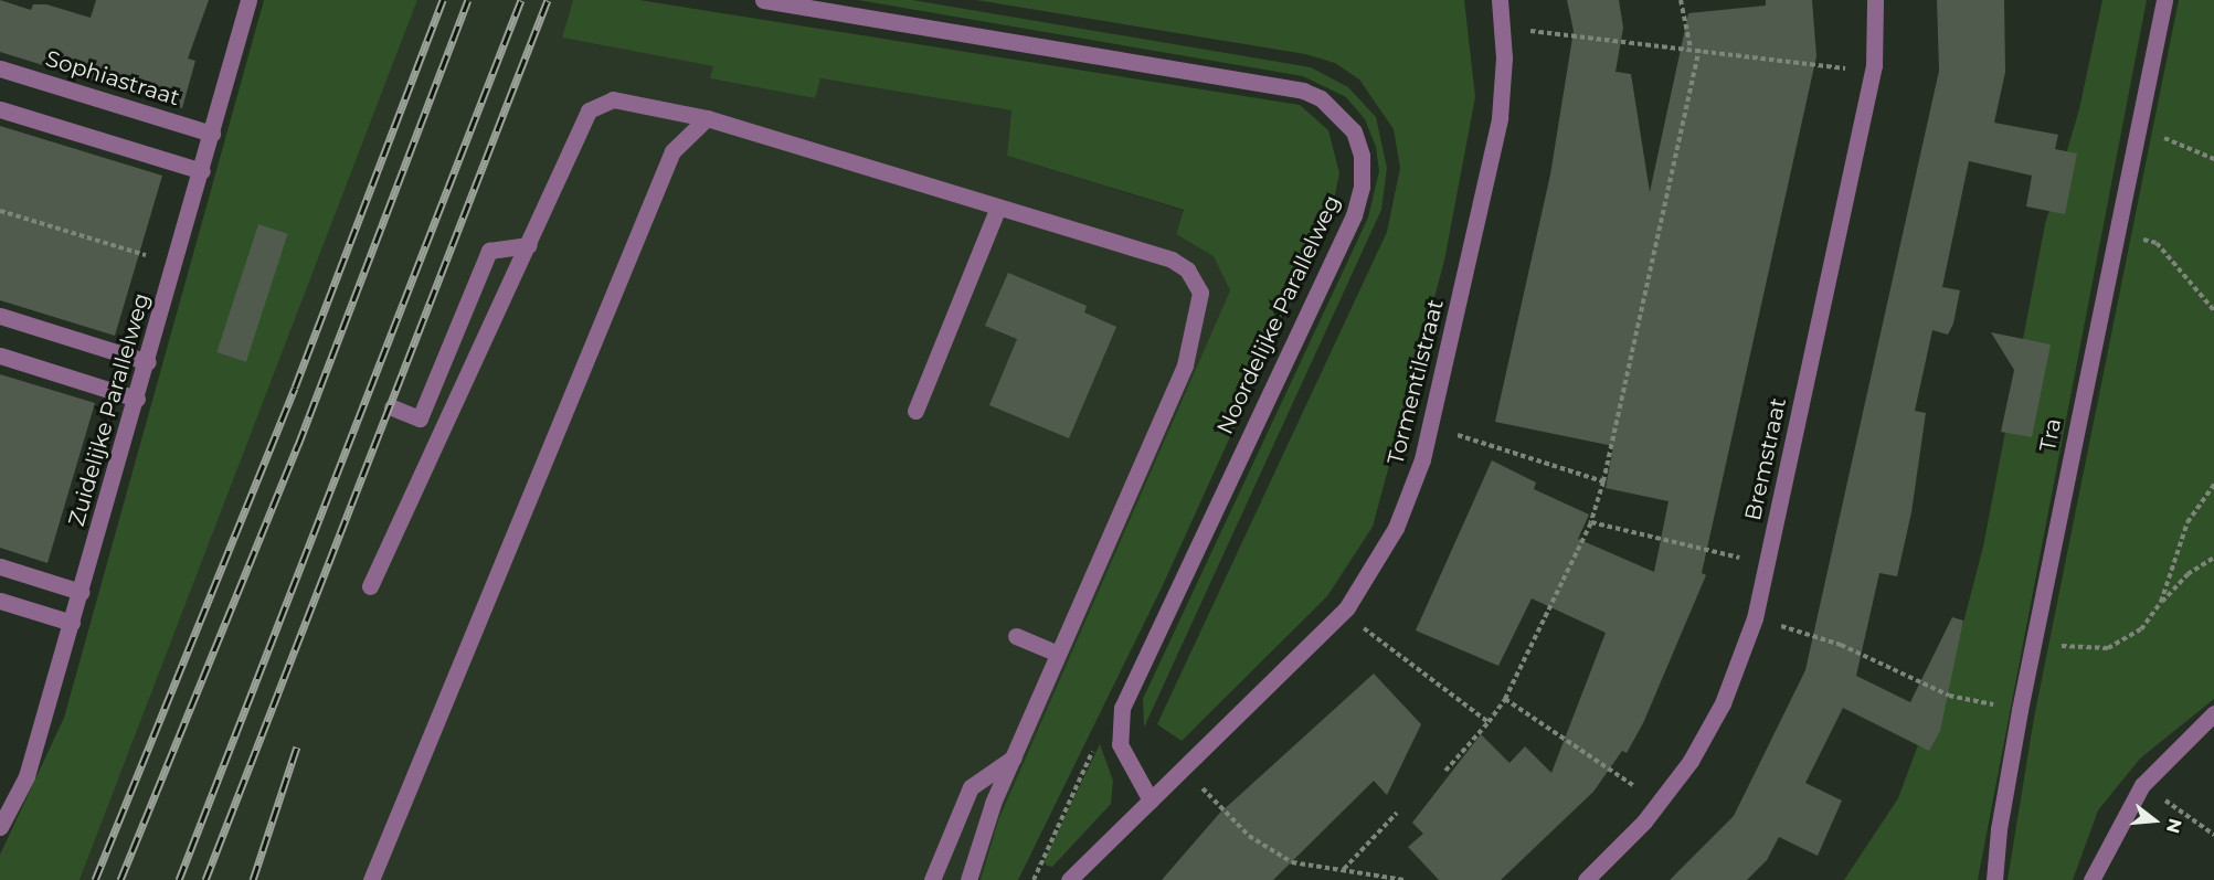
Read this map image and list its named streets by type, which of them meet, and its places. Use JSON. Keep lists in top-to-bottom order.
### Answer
{
  "streets": {
    "street": [
      "Sophiastraat",
      "Noordelijke Parallelweg",
      "Tormentilstraat",
      "Zuidelijke Parallelweg",
      "Tra",
      "Bremstraat"
    ]
  },
  "crossings": [
    ["Sophiastraat", "Zuidelijke Parallelweg"],
    ["Noordelijke Parallelweg", "Tormentilstraat"]
  ],
  "north": "right"
}
